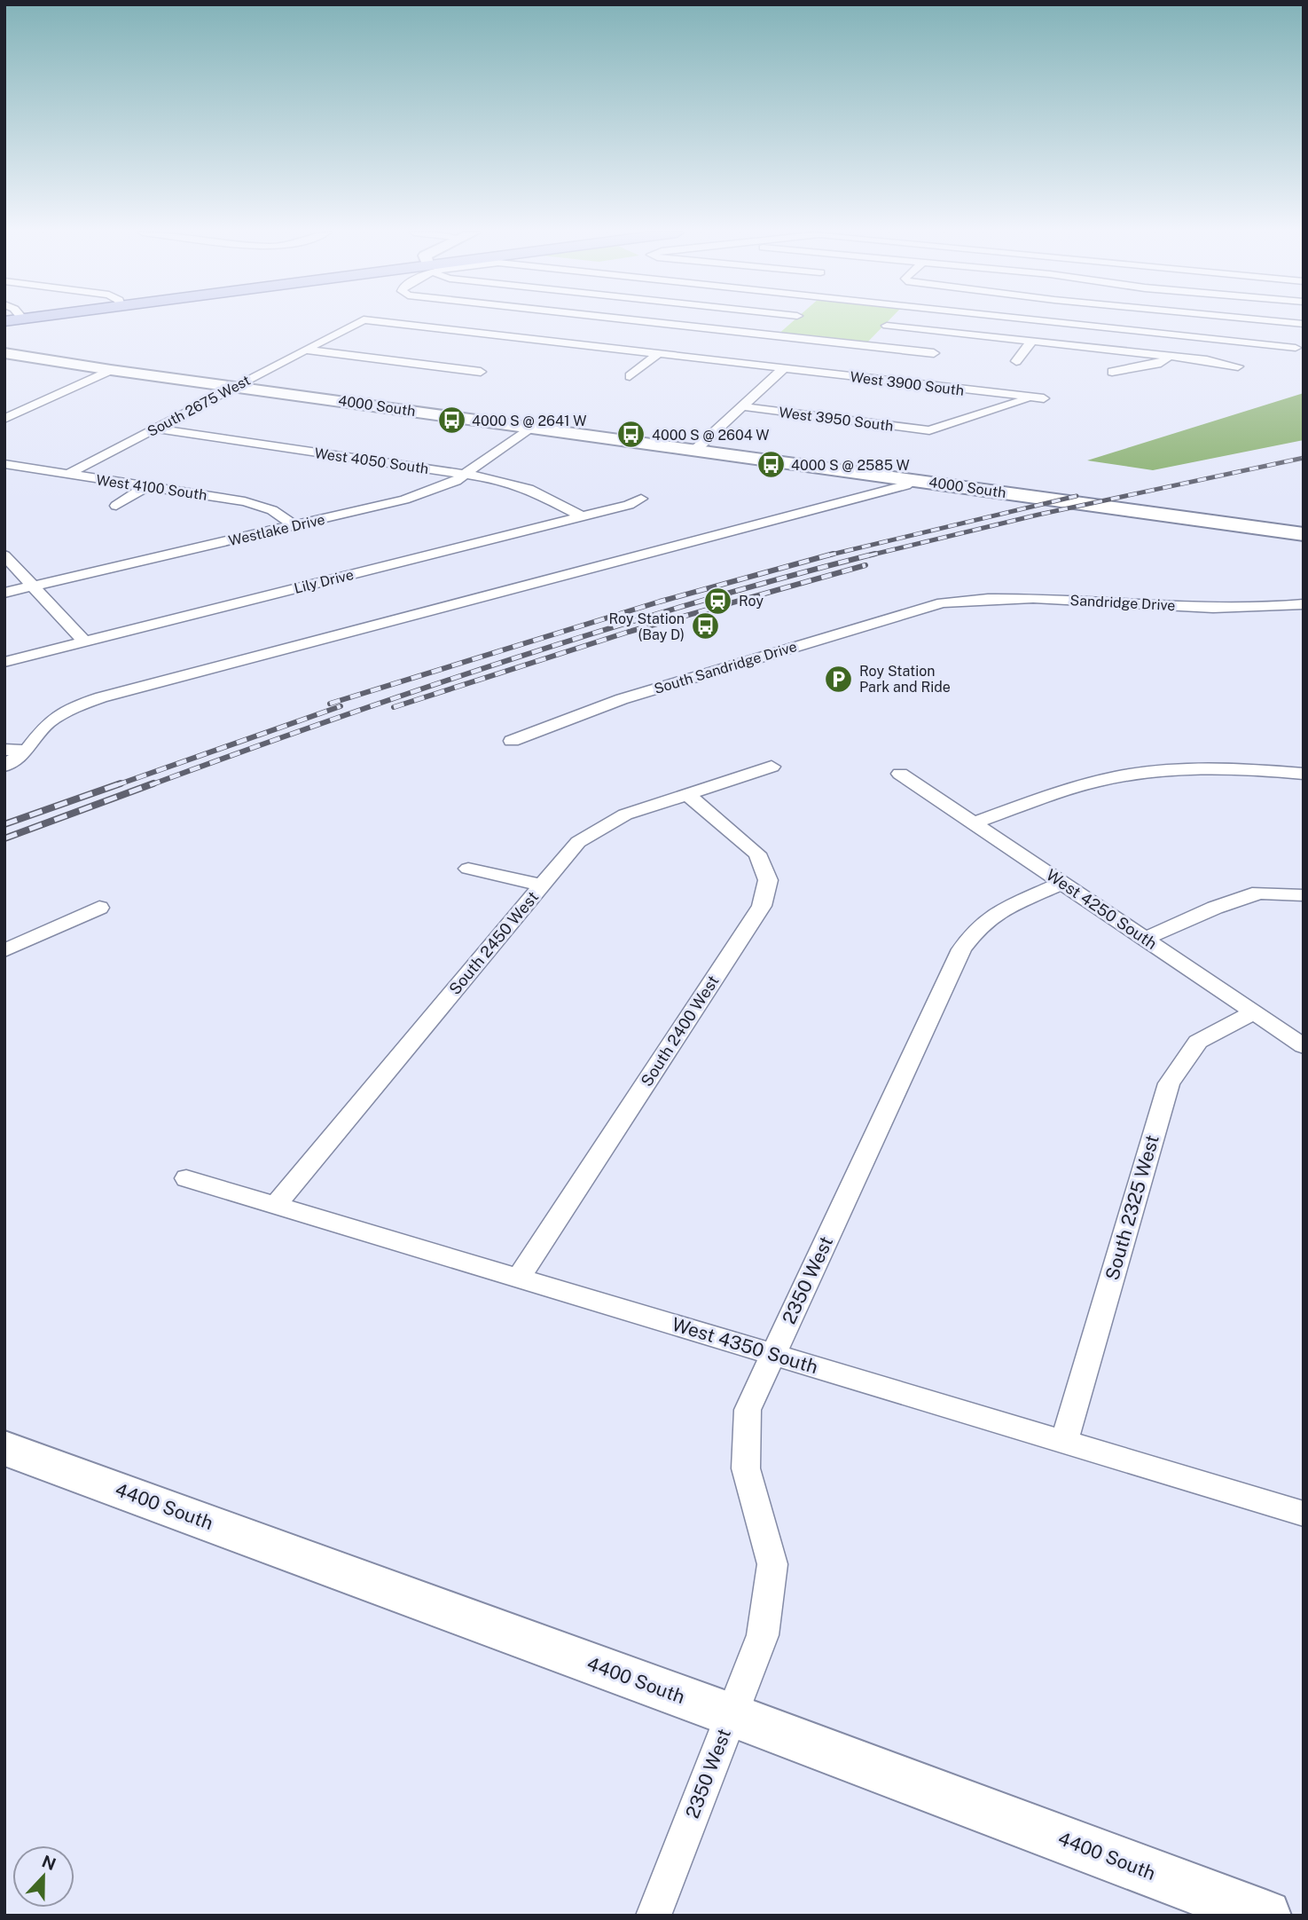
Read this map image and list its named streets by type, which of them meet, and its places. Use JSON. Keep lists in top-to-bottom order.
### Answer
{
  "streets": {
    "street": [
      "West 3900 South",
      "South 2675 West",
      "4000 South",
      "West 3950 South",
      "West 4050 South",
      "West 4100 South",
      "Westlake Drive",
      "Lily Drive",
      "Sandridge Drive",
      "South Sandridge Drive",
      "West 4250 South",
      "South 2450 West",
      "South 2400 West",
      "South 2325 West",
      "2350 West",
      "West 4350 South",
      "4400 South"
    ]
  },
  "crossings": [
    ["West 3900 South", "West 3950 South"],
    ["South 2675 West", "4000 South"],
    ["South 2675 West", "West 4050 South"],
    ["South 2675 West", "West 4100 South"],
    ["4000 South", "Westlake Drive"],
    ["West 4050 South", "Westlake Drive"],
    ["West 4050 South", "Lily Drive"],
    ["West 4100 South", "Westlake Drive"],
    ["Sandridge Drive", "South Sandridge Drive"],
    ["West 4250 South", "South 2325 West"],
    ["West 4250 South", "2350 West"],
    ["South 2450 West", "South 2400 West"],
    ["South 2450 West", "West 4350 South"],
    ["South 2400 West", "West 4350 South"],
    ["South 2325 West", "West 4350 South"],
    ["2350 West", "West 4350 South"],
    ["2350 West", "4400 South"]
  ],
  "places": {
    "bus stop": [
      "4000 S @ 2641 W",
      "4000 S @ 2604 W",
      "4000 S @ 2585 W",
      "Roy Station (Bay D)"
    ],
    "station": ["Roy"],
    "parking": ["Roy Station Park and Ride"]
  },
  "north": "top"
}
